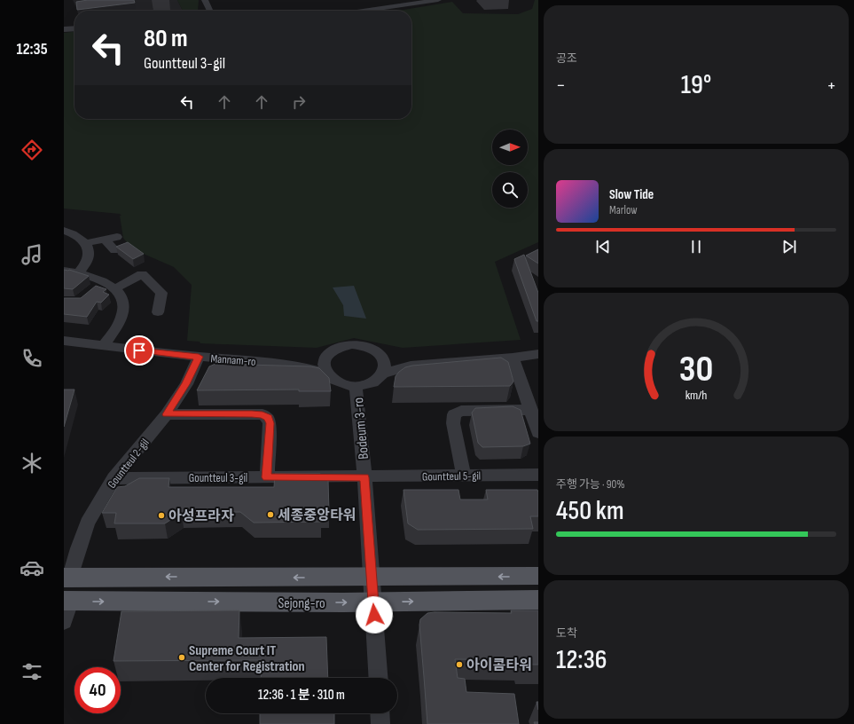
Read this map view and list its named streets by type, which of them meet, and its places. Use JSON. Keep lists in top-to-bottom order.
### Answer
{
  "streets": {
    "main road": ["Sejong-ro"],
    "street": [
      "Mannam-ro",
      "Bodeum 3-ro",
      "Gountteul 2-gil",
      "Gountteul 5-gil",
      "Gountteul 3-gil"
    ]
  },
  "crossings": [
    ["Mannam-ro", "Bodeum 3-ro"],
    ["Mannam-ro", "Gountteul 2-gil"],
    ["Bodeum 3-ro", "Gountteul 5-gil"],
    ["Bodeum 3-ro", "Gountteul 3-gil"],
    ["Bodeum 3-ro", "Sejong-ro"],
    ["Gountteul 2-gil", "Gountteul 3-gil"],
    ["Gountteul 2-gil", "Sejong-ro"],
    ["Gountteul 5-gil", "Gountteul 3-gil"]
  ],
  "places": [
    "세종중앙타워",
    "아성프라자",
    "Supreme Court IT Center for Registration",
    "아이콤타워"
  ],
  "north": "right",
  "page": {
    "tabs": "12:35",
    "tile": [
      "공조",
      ["주행 가능 · 90%", "450 km"],
      ["도착", "12:36"]
    ],
    "turn": ["80 m", "Gountteul 3-gil"],
    "heat": ["−", "19°", "+"],
    "song": ["Slow Tide", "Marlow"],
    "limit": "40",
    "trip": "12:36 · 1 분 · 310 m",
    "gauge": ["30", "km/h"]
  }
}
